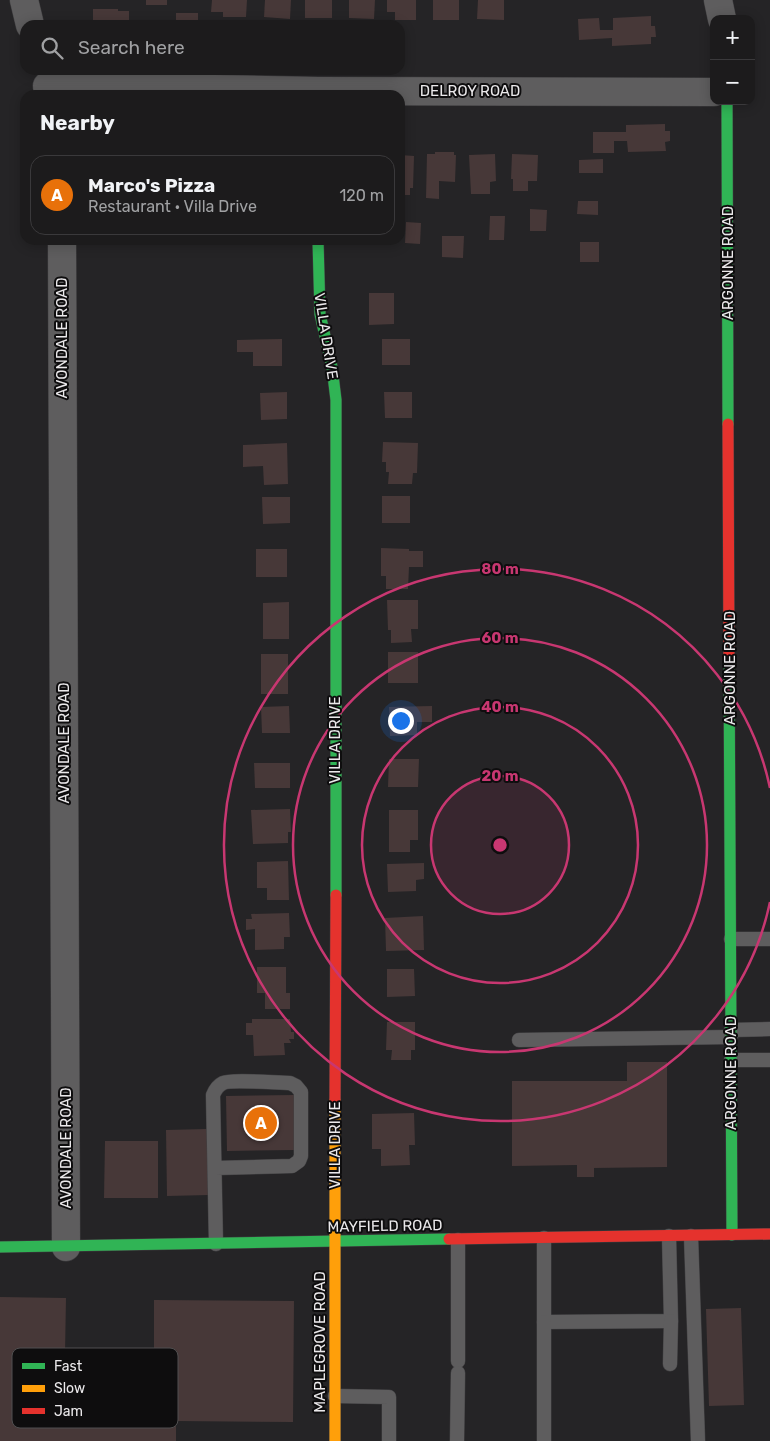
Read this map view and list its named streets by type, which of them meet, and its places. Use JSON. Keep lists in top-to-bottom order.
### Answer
{
  "streets": {
    "street": [
      "DELROY ROAD",
      "ARGONNE ROAD",
      "VILLA DRIVE",
      "AVONDALE ROAD",
      "MAYFIELD ROAD",
      "MAPLEGROVE ROAD"
    ]
  },
  "crossings": [
    ["ARGONNE ROAD", "MAYFIELD ROAD"],
    ["VILLA DRIVE", "MAYFIELD ROAD"],
    ["VILLA DRIVE", "MAPLEGROVE ROAD"],
    ["AVONDALE ROAD", "MAYFIELD ROAD"],
    ["MAYFIELD ROAD", "MAPLEGROVE ROAD"]
  ],
  "legend": ["Fast", "Slow", "Jam"],
  "page": {
    "map_buttons": ["+", "−"],
    "search": "Search here",
    "heading": "Nearby",
    "list": [
      {
        "mark": "A",
        "name": "Marco's Pizza",
        "note": "Restaurant · Villa Drive",
        "value": "120 m"
      }
    ],
    "pins": "A"
  },
  "rings": [
    "80 m",
    "60 m",
    "40 m",
    "20 m"
  ]
}
